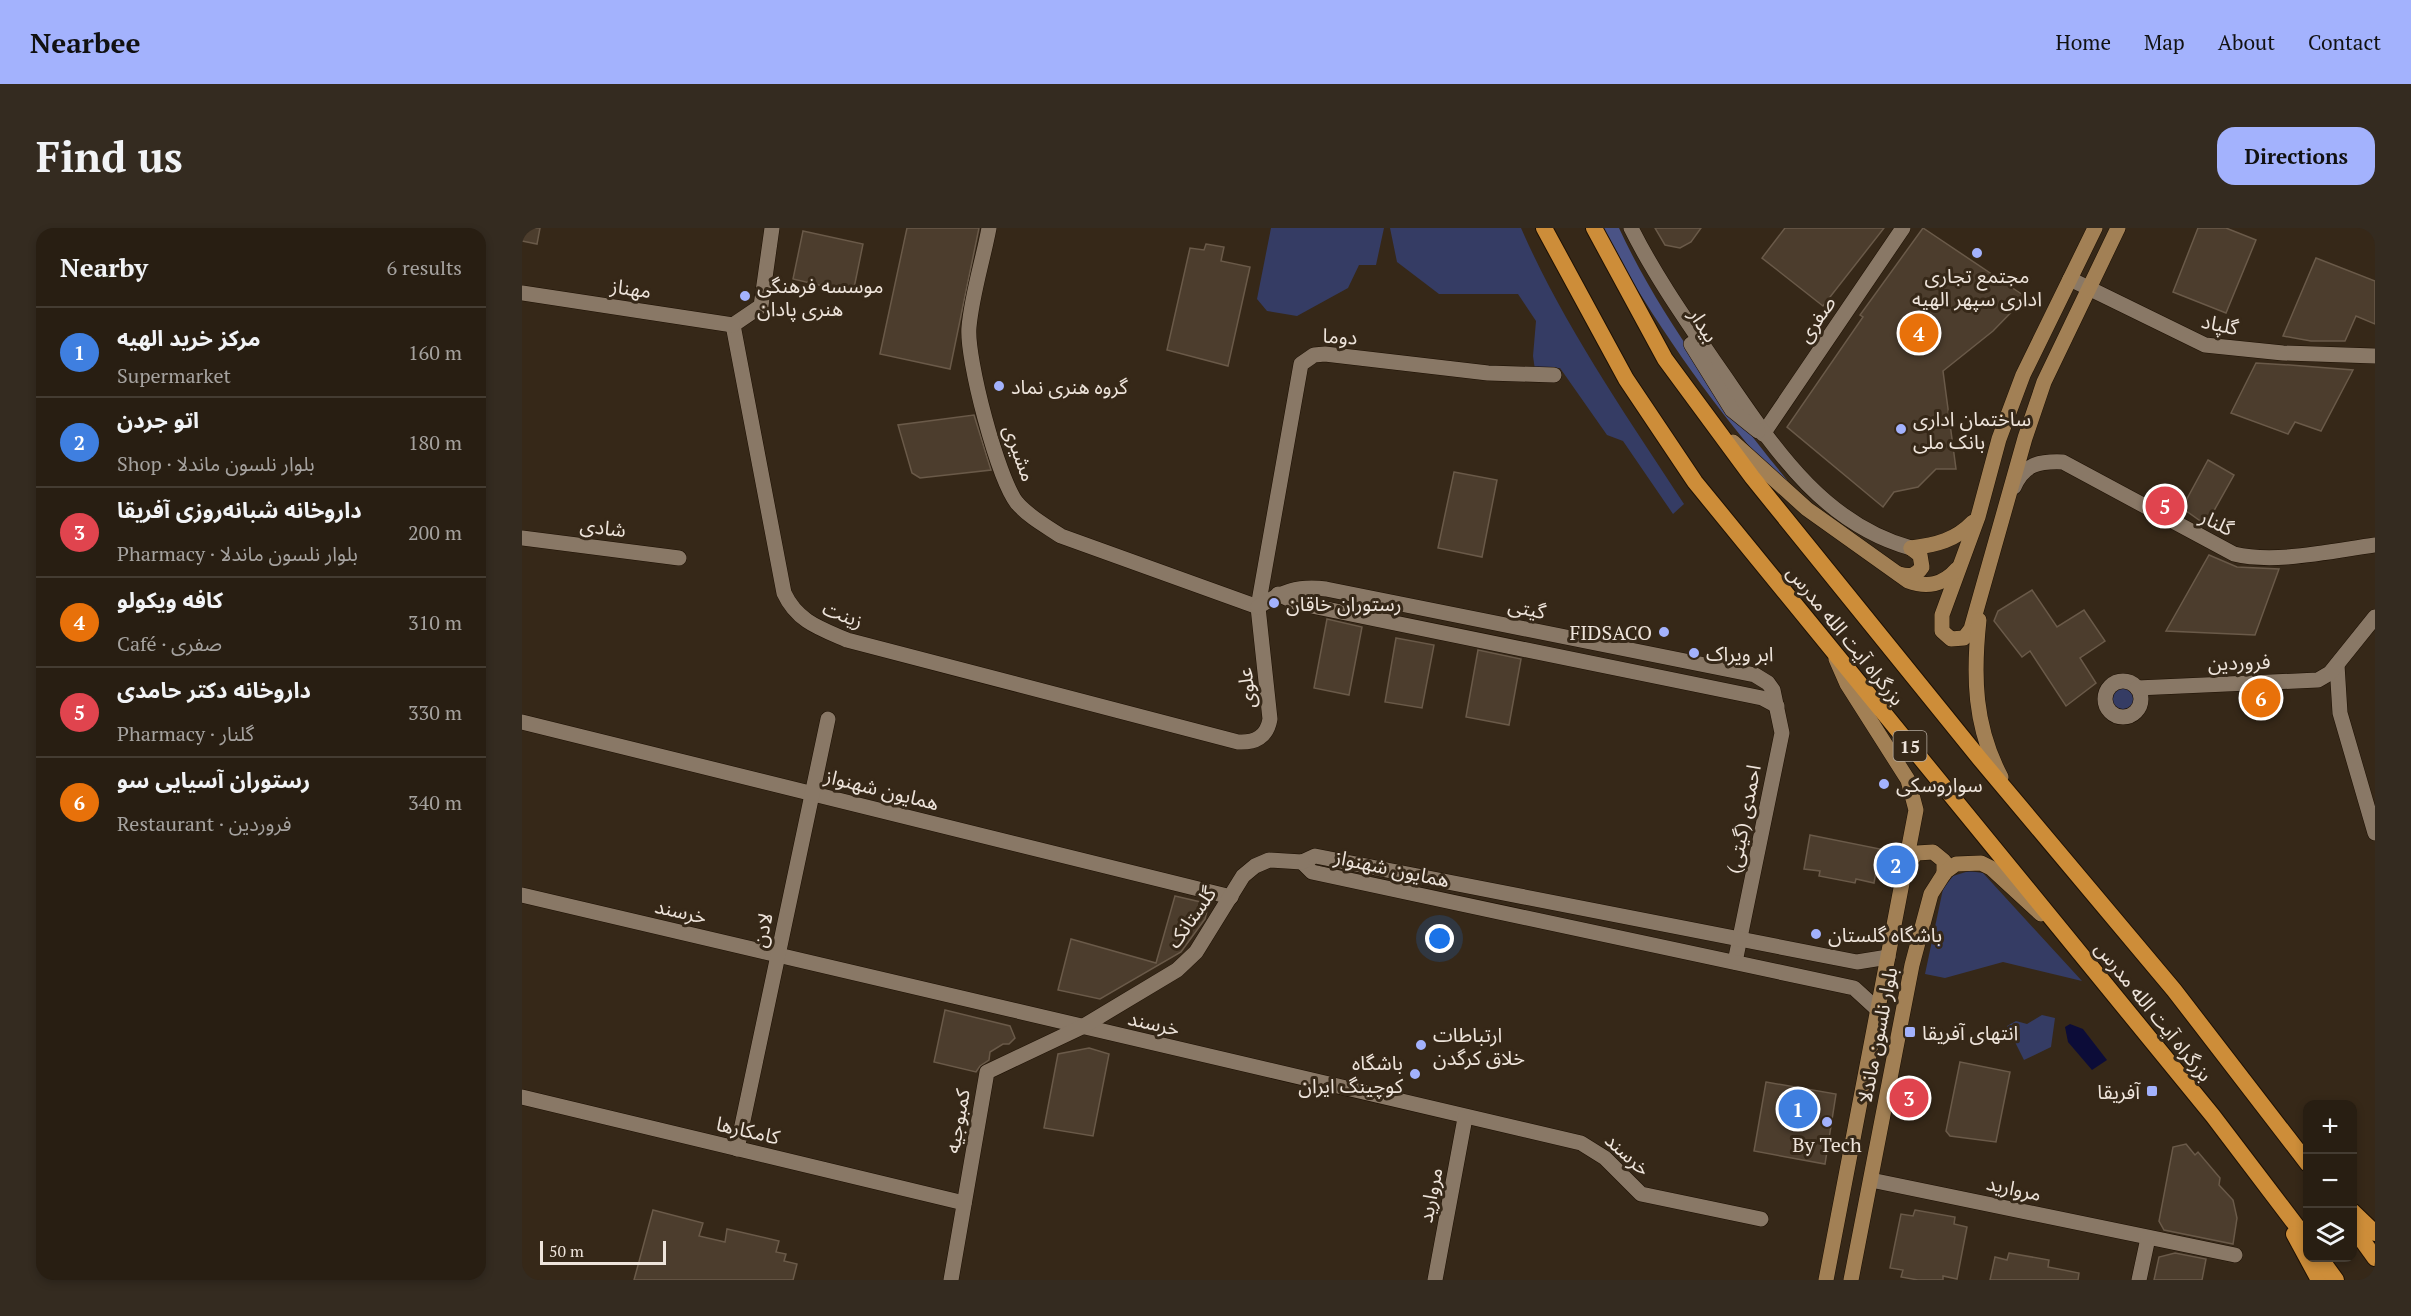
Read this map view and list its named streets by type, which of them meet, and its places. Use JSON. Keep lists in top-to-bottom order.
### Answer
{
  "streets": {
    "highway": ["بزرگراه آیت الله مدرس", "15"],
    "main road": ["بلوار نلسون ماندلا"],
    "street": [
      "مهناز",
      "صفری",
      "گلپاد",
      "بیدار",
      "دوما",
      "مشیری",
      "گلنار",
      "شادی",
      "گیتی",
      "زینت",
      "فروردین",
      "علوی",
      "همایون شهنواز",
      "احمدی (گیتی)",
      "خرسند",
      "گلستانک",
      "لادن",
      "کمبوجیه",
      "کامکارها",
      "مروارید"
    ]
  },
  "crossings": [
    ["مهناز", "زینت"],
    ["صفری", "بیدار"],
    ["دوما", "مشیری"],
    ["دوما", "گیتی"],
    ["دوما", "علوی"],
    ["مشیری", "گیتی"],
    ["مشیری", "علوی"],
    ["گیتی", "علوی"],
    ["گیتی", "احمدی (گیتی)"],
    ["زینت", "علوی"],
    ["بزرگراه آیت الله مدرس", "بلوار نلسون ماندلا"],
    ["همایون شهنواز", "احمدی (گیتی)"],
    ["همایون شهنواز", "گلستانک"],
    ["همایون شهنواز", "لادن"],
    ["همایون شهنواز", "بلوار نلسون ماندلا"],
    ["خرسند", "گلستانک"],
    ["خرسند", "لادن"],
    ["خرسند", "کمبوجیه"],
    ["خرسند", "مروارید"],
    ["گلستانک", "کمبوجیه"],
    ["لادن", "کامکارها"],
    ["بلوار نلسون ماندلا", "مروارید"],
    ["کمبوجیه", "کامکارها"]
  ],
  "places": {
    "other": [
      "مجتمع تجاری اداری سپهر الهیه",
      "موسسه فرهنگی هنری پادان",
      "گروه هنری نماد",
      "ساختمان اداری بانک ملی",
      "رستوران خاقان",
      "FIDSACO",
      "ابر ویراک",
      "سواروسکی",
      "باشگاه گلستان",
      "ارتباطات خلاق کرگدن",
      "باشگاه کوچینگ ایران",
      "By Tech"
    ],
    "transit": ["انتهای آفریقا", "آفریقا"]
  },
  "scale_bar": "50 m",
  "page": {
    "header": "Nearbee",
    "nav": [
      "Home",
      "Map",
      "About",
      "Contact"
    ],
    "buttons": "Directions",
    "title": "Find us",
    "heading": ["Nearby", "6 results"],
    "list": [
      {
        "mark": "1",
        "name": "مرکز خرید الهیه",
        "note": "Supermarket",
        "value": "160 m"
      },
      {
        "mark": "2",
        "name": "اتو جردن",
        "note": "Shop · بلوار نلسون ماندلا",
        "value": "180 m"
      },
      {
        "mark": "3",
        "name": "داروخانه شبانه‌روزی آفریقا",
        "note": "Pharmacy · بلوار نلسون ماندلا",
        "value": "200 m"
      },
      {
        "mark": "4",
        "name": "کافه ویکولو",
        "note": "Café · صفری",
        "value": "310 m"
      },
      {
        "mark": "5",
        "name": "داروخانه دکتر حامدی",
        "note": "Pharmacy · گلنار",
        "value": "330 m"
      },
      {
        "mark": "6",
        "name": "رستوران آسیایی سو",
        "note": "Restaurant · فروردین",
        "value": "340 m"
      }
    ],
    "pins": [
      "4",
      "5",
      "6",
      "2",
      "3",
      "1"
    ],
    "map_buttons": ["+", "−"],
    "scale": "50 m"
  }
}
